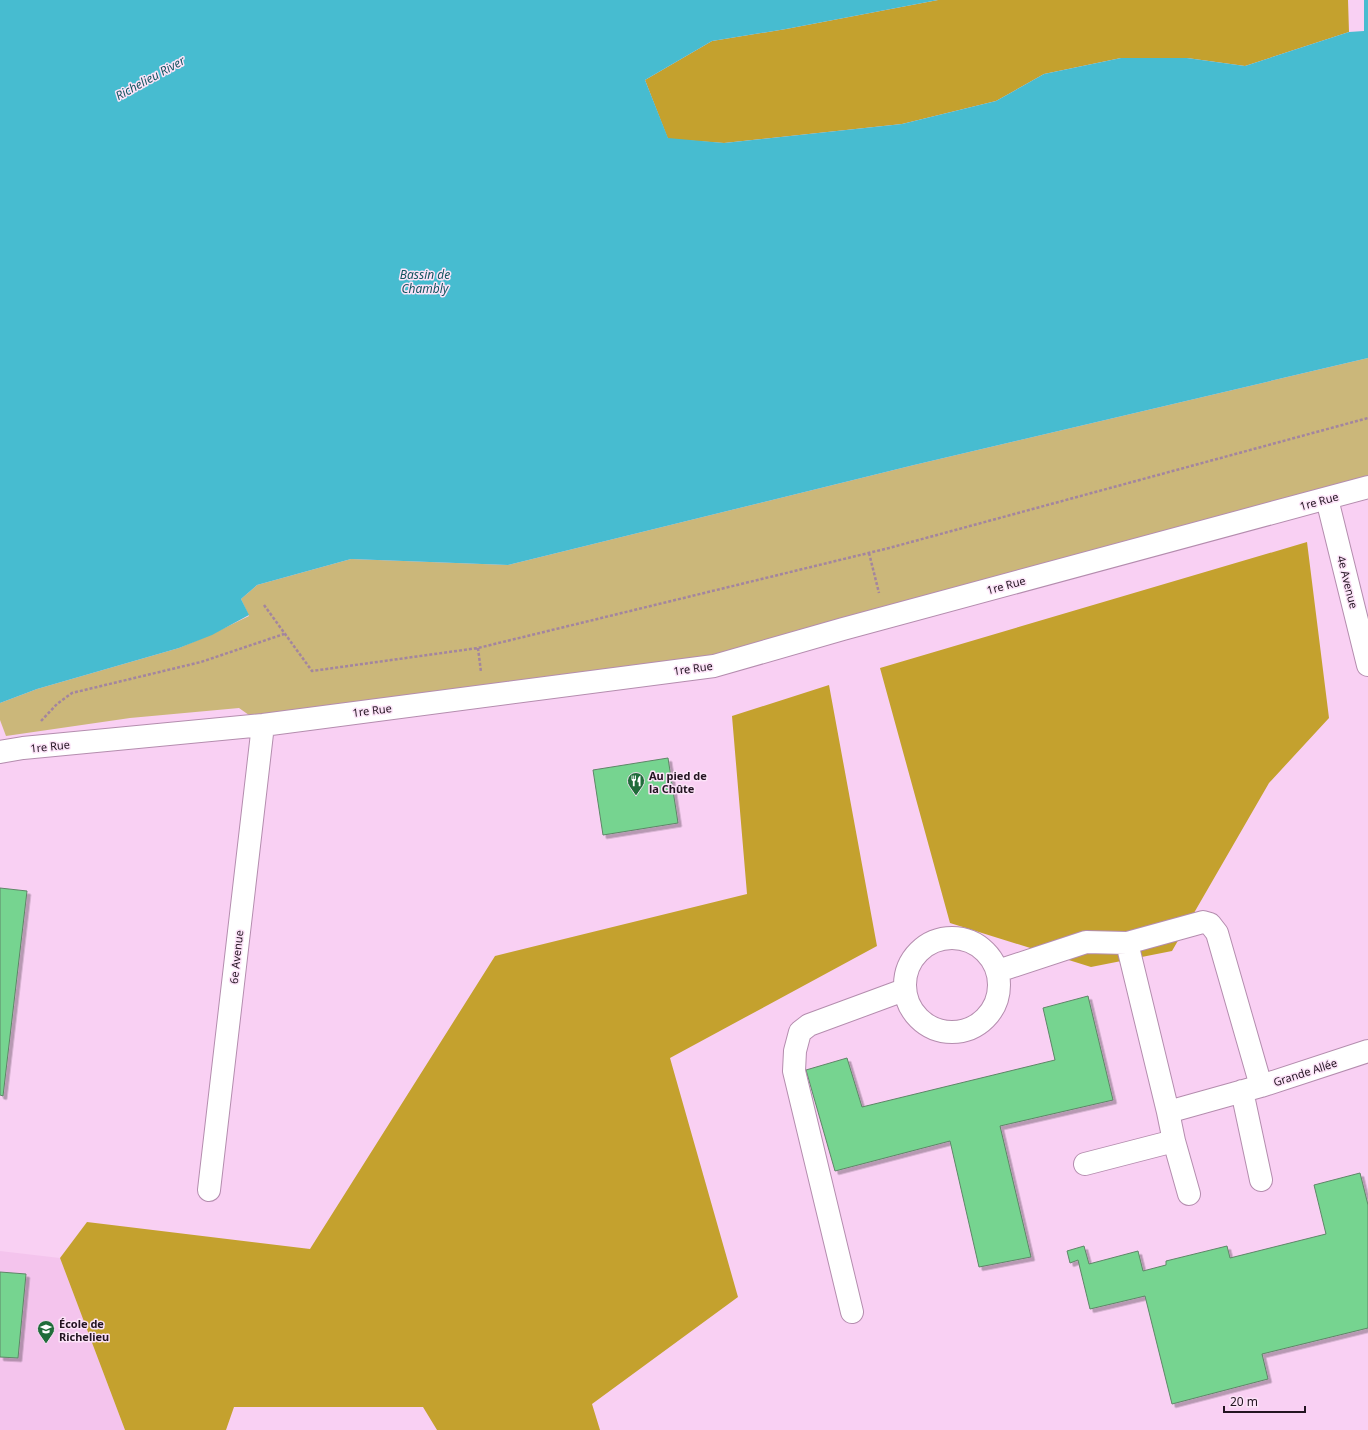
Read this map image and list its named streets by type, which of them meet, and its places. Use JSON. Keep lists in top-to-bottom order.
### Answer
{
  "streets": {
    "street": [
      "1re Rue",
      "4e Avenue",
      "6e Avenue",
      "Grande Allée"
    ]
  },
  "crossings": [
    ["1re Rue", "4e Avenue"],
    ["1re Rue", "6e Avenue"]
  ],
  "water": ["Richelieu River", "Bassin de Chambly"],
  "places": {
    "restaurant": ["Au pied de la Chûte"],
    "school or university": ["École de Richelieu"]
  },
  "scale_bar": "20 m"
}
